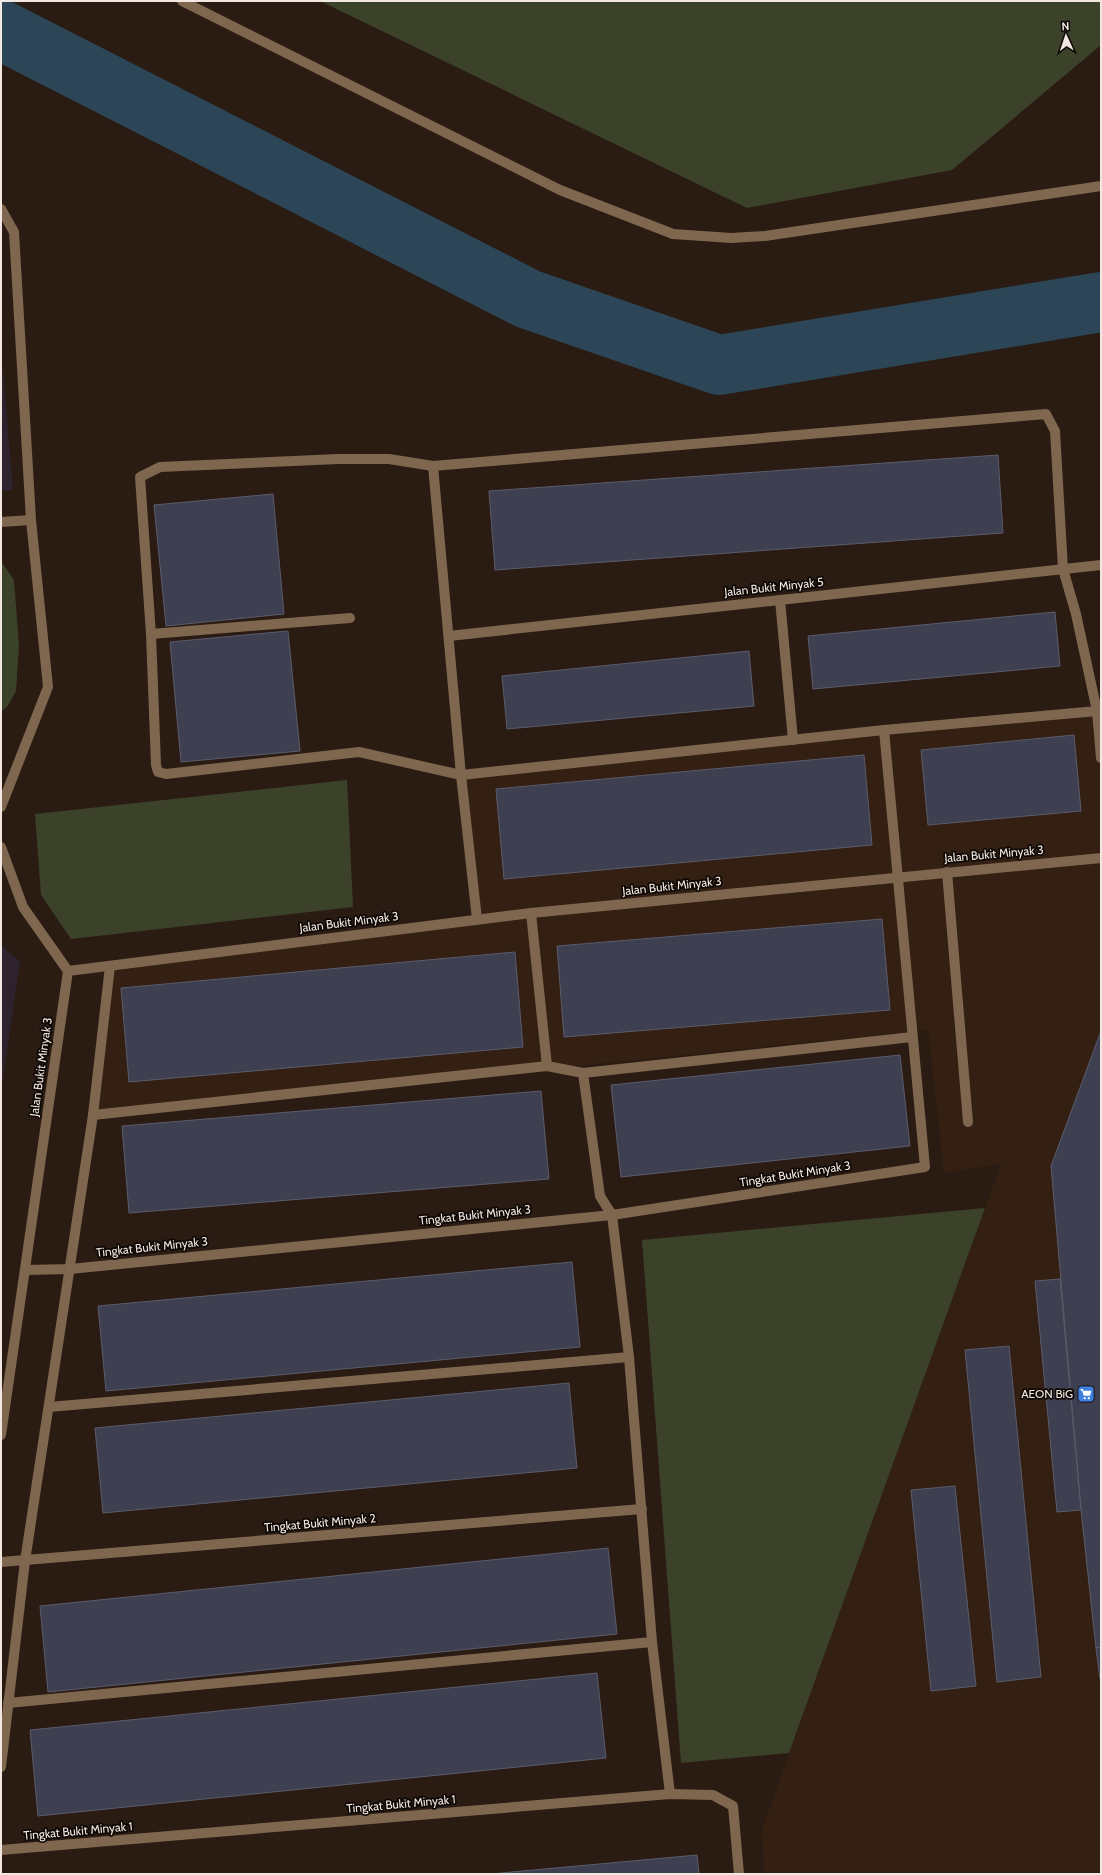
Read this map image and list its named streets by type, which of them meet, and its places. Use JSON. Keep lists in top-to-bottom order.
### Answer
{
  "streets": {
    "street": [
      "Jalan Bukit Minyak 5",
      "Jalan Bukit Minyak 3",
      "Tingkat Bukit Minyak 3",
      "Tingkat Bukit Minyak 2",
      "Tingkat Bukit Minyak 1"
    ]
  },
  "crossings": [
    ["Jalan Bukit Minyak 3", "Tingkat Bukit Minyak 3"]
  ],
  "places": {
    "supermarket": ["AEON BiG"]
  },
  "north": "top"
}
